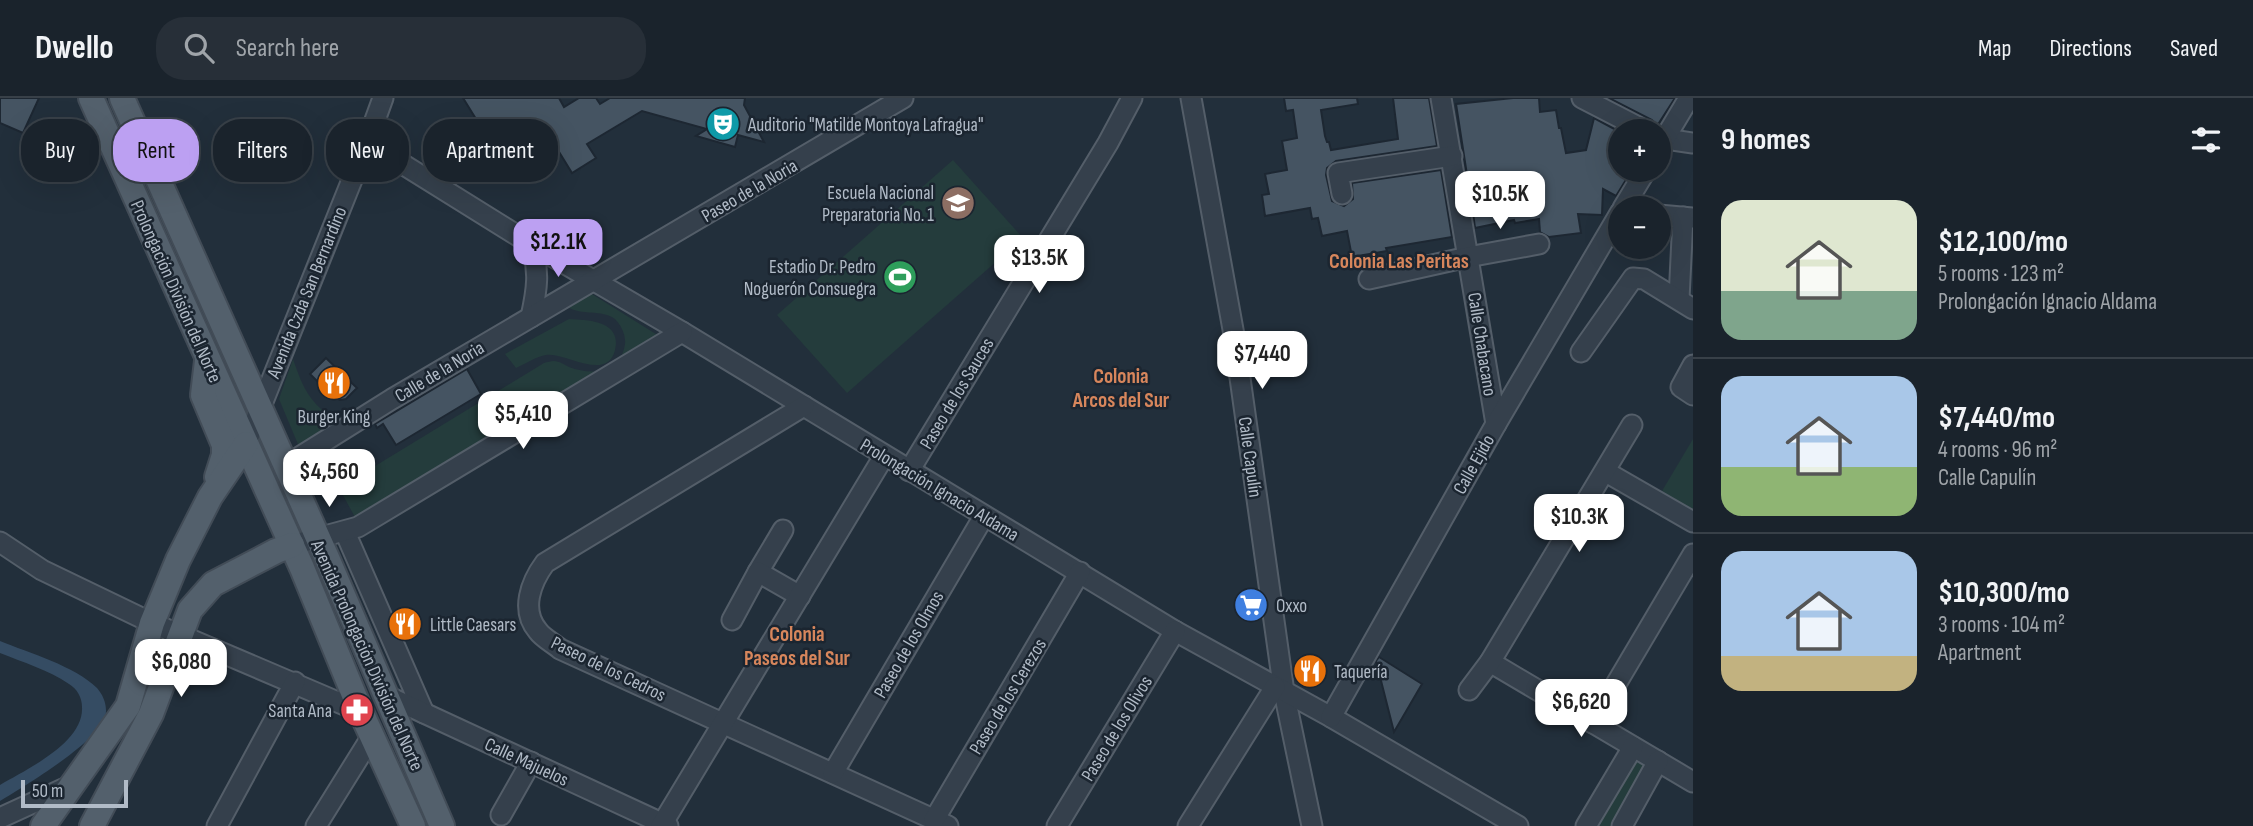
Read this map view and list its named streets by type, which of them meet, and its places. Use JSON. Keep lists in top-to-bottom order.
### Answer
{
  "streets": {
    "main road": ["Prolongación División del Norte", "Avenida Prolongación División del Norte"],
    "street": [
      "Paseo de la Noria",
      "Avenida Czda San Bernardino",
      "Calle Chabacano",
      "Calle de la Noria",
      "Paseo de los Sauces",
      "Calle Capulín",
      "Calle Ejido",
      "Prolongación Ignacio Aldama",
      "Paseo de los Olmos",
      "Paseo de los Cedros",
      "Paseo de los Cerezos",
      "Paseo de los Olivos",
      "Calle Majuelos"
    ]
  },
  "crossings": [
    ["Paseo de la Noria", "Calle de la Noria"],
    ["Paseo de la Noria", "Prolongación Ignacio Aldama"],
    ["Prolongación División del Norte", "Avenida Czda San Bernardino"],
    ["Prolongación División del Norte", "Avenida Prolongación División del Norte"],
    ["Avenida Czda San Bernardino", "Avenida Prolongación División del Norte"],
    ["Calle Chabacano", "Calle Ejido"],
    ["Calle de la Noria", "Prolongación Ignacio Aldama"],
    ["Calle de la Noria", "Avenida Prolongación División del Norte"],
    ["Paseo de los Sauces", "Prolongación Ignacio Aldama"],
    ["Calle Capulín", "Prolongación Ignacio Aldama"],
    ["Calle Ejido", "Prolongación Ignacio Aldama"],
    ["Prolongación Ignacio Aldama", "Paseo de los Olmos"],
    ["Prolongación Ignacio Aldama", "Paseo de los Cedros"],
    ["Prolongación Ignacio Aldama", "Paseo de los Cerezos"],
    ["Prolongación Ignacio Aldama", "Paseo de los Olivos"],
    ["Paseo de los Olmos", "Paseo de los Cedros"],
    ["Avenida Prolongación División del Norte", "Calle Majuelos"],
    ["Paseo de los Cedros", "Paseo de los Cerezos"]
  ],
  "districts": ["Colonia Las Peritas", "Colonia Arcos del Sur", "Colonia Paseos del Sur"],
  "places": {
    "theatre": ["Auditorio \"Matilde Montoya Lafragua\""],
    "school or university": ["Escuela Nacional Preparatoria No. 1"],
    "sports": ["Estadio Dr. Pedro Noguerón Consuegra"],
    "restaurant": ["Burger King", "Little Caesars", "Taquería"],
    "supermarket": ["Oxxo"],
    "pharmacy": ["Santa Ana"]
  },
  "scale_bar": "50 m",
  "page": {
    "header": "Dwello",
    "search": "Search here",
    "nav": ["Map", "Directions", "Saved"],
    "heading": "9 homes",
    "map_buttons": ["+", "−"],
    "chip": [
      "Buy",
      "Rent",
      "Filters",
      "New",
      "Apartment"
    ],
    "price": [
      "$10.5K",
      "$12.1K",
      "$13.5K",
      "$7,440",
      "$5,410",
      "$4,560",
      "$10.3K",
      "$6,080",
      "$6,620"
    ],
    "list": [
      {
        "name": "$12,100/mo",
        "note": "5 rooms · 123 m² · Prolongación Ignacio Aldama"
      },
      {
        "name": "$7,440/mo",
        "note": "4 rooms · 96 m² · Calle Capulín"
      },
      {
        "name": "$10,300/mo",
        "note": "3 rooms · 104 m² · Apartment"
      }
    ],
    "scale": "50 m"
  }
}
